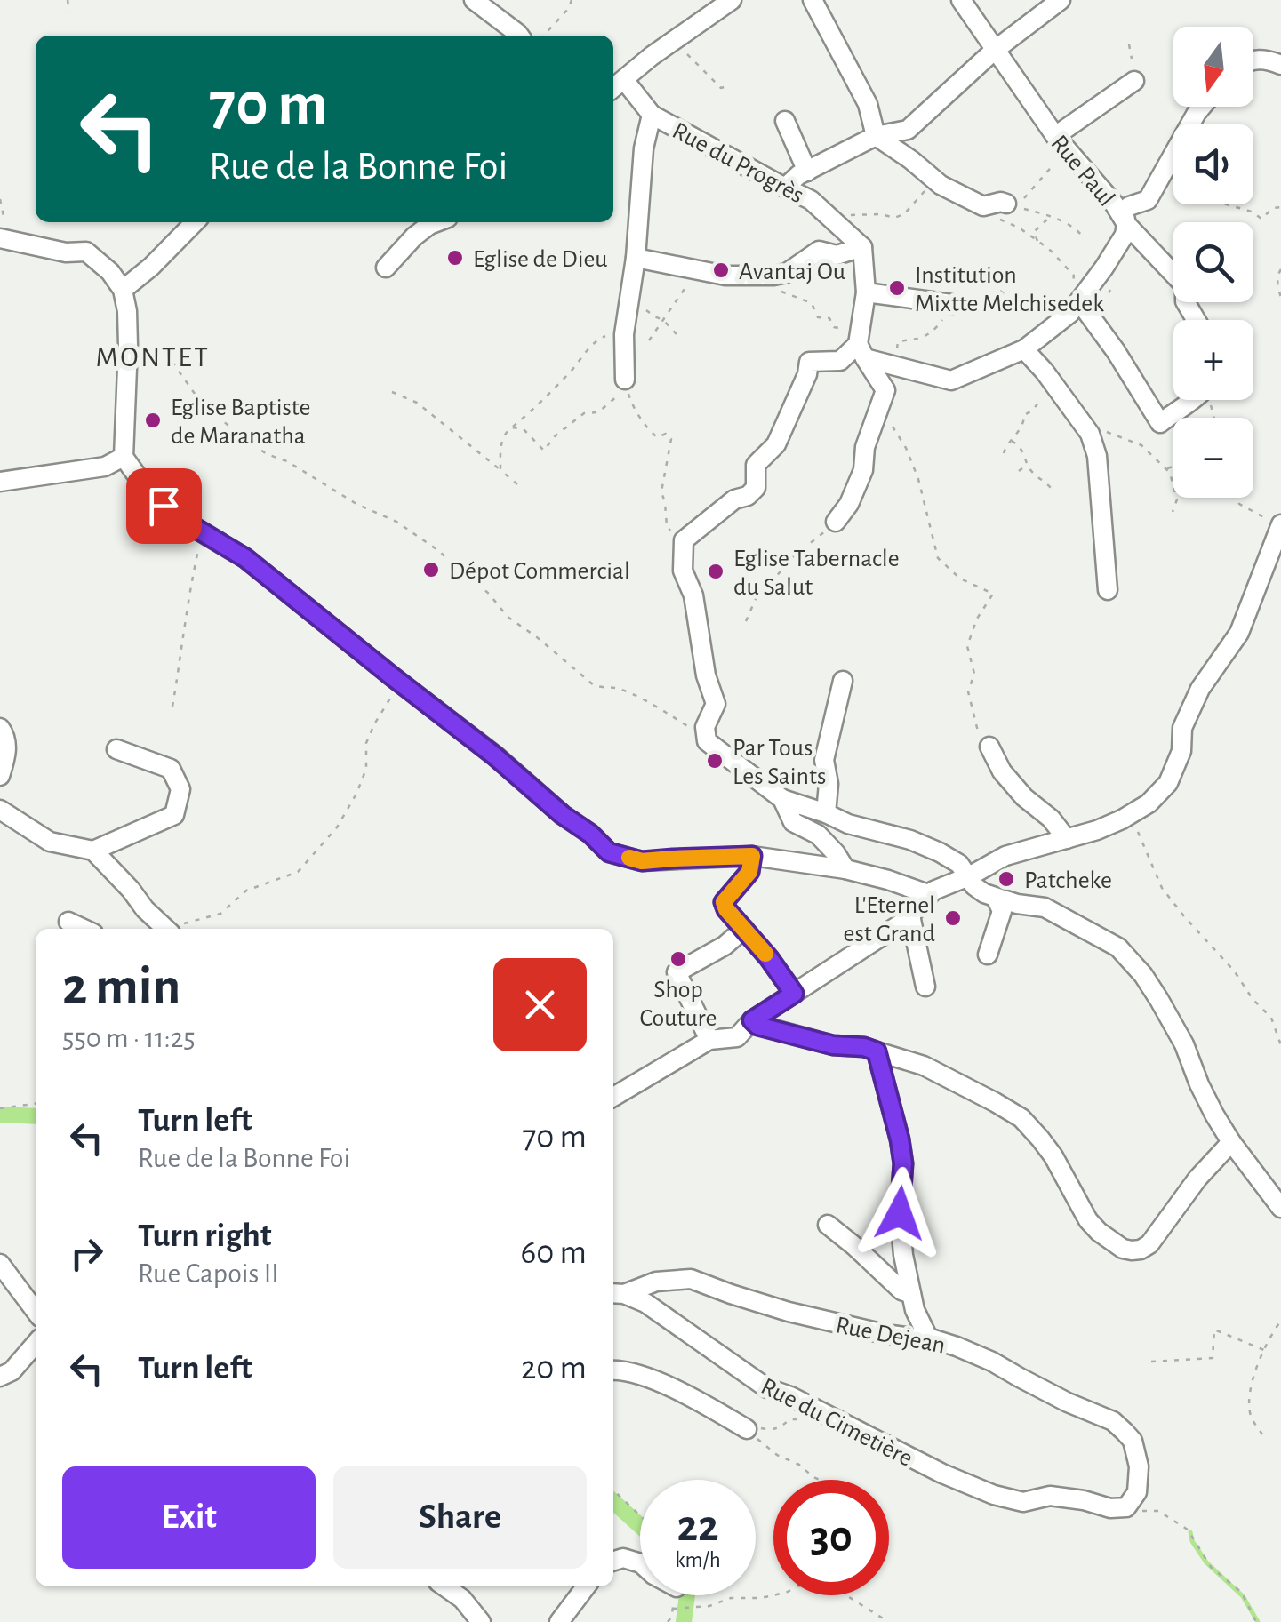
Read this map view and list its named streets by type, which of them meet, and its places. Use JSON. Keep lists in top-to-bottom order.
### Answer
{
  "streets": {
    "street": [
      "Rue du Progrès",
      "Rue Paul",
      "Rue Dejean",
      "Rue du Cimetière"
    ]
  },
  "crossings": [
    ["Rue Dejean", "Rue du Cimetière"]
  ],
  "districts": ["MONTET"],
  "places": [
    "Eglise de Dieu",
    "Avantaj Ou",
    "Institution Mixtte Melchisedek",
    "Eglise Baptiste de Maranatha",
    "Dépot Commercial",
    "Eglise Tabernacle du Salut",
    "Par Tous Les Saints",
    "Patcheke",
    "L'Eternel est Grand",
    "Shop Couture"
  ],
  "north": "bottom",
  "page": {
    "map_buttons": ["+", "−"],
    "turn": ["70 m", "Rue de la Bonne Foi"],
    "heading": ["2 min", "550 m · 11:25"],
    "list": [
      {
        "name": "Turn left",
        "note": "Rue de la Bonne Foi",
        "value": "70 m"
      },
      {
        "name": "Turn right",
        "note": "Rue Capois II",
        "value": "60 m"
      },
      {
        "name": "Turn left",
        "value": "20 m"
      }
    ],
    "buttons": ["Exit", "Share"],
    "speed": "22 km/h",
    "limit": "30"
  }
}
